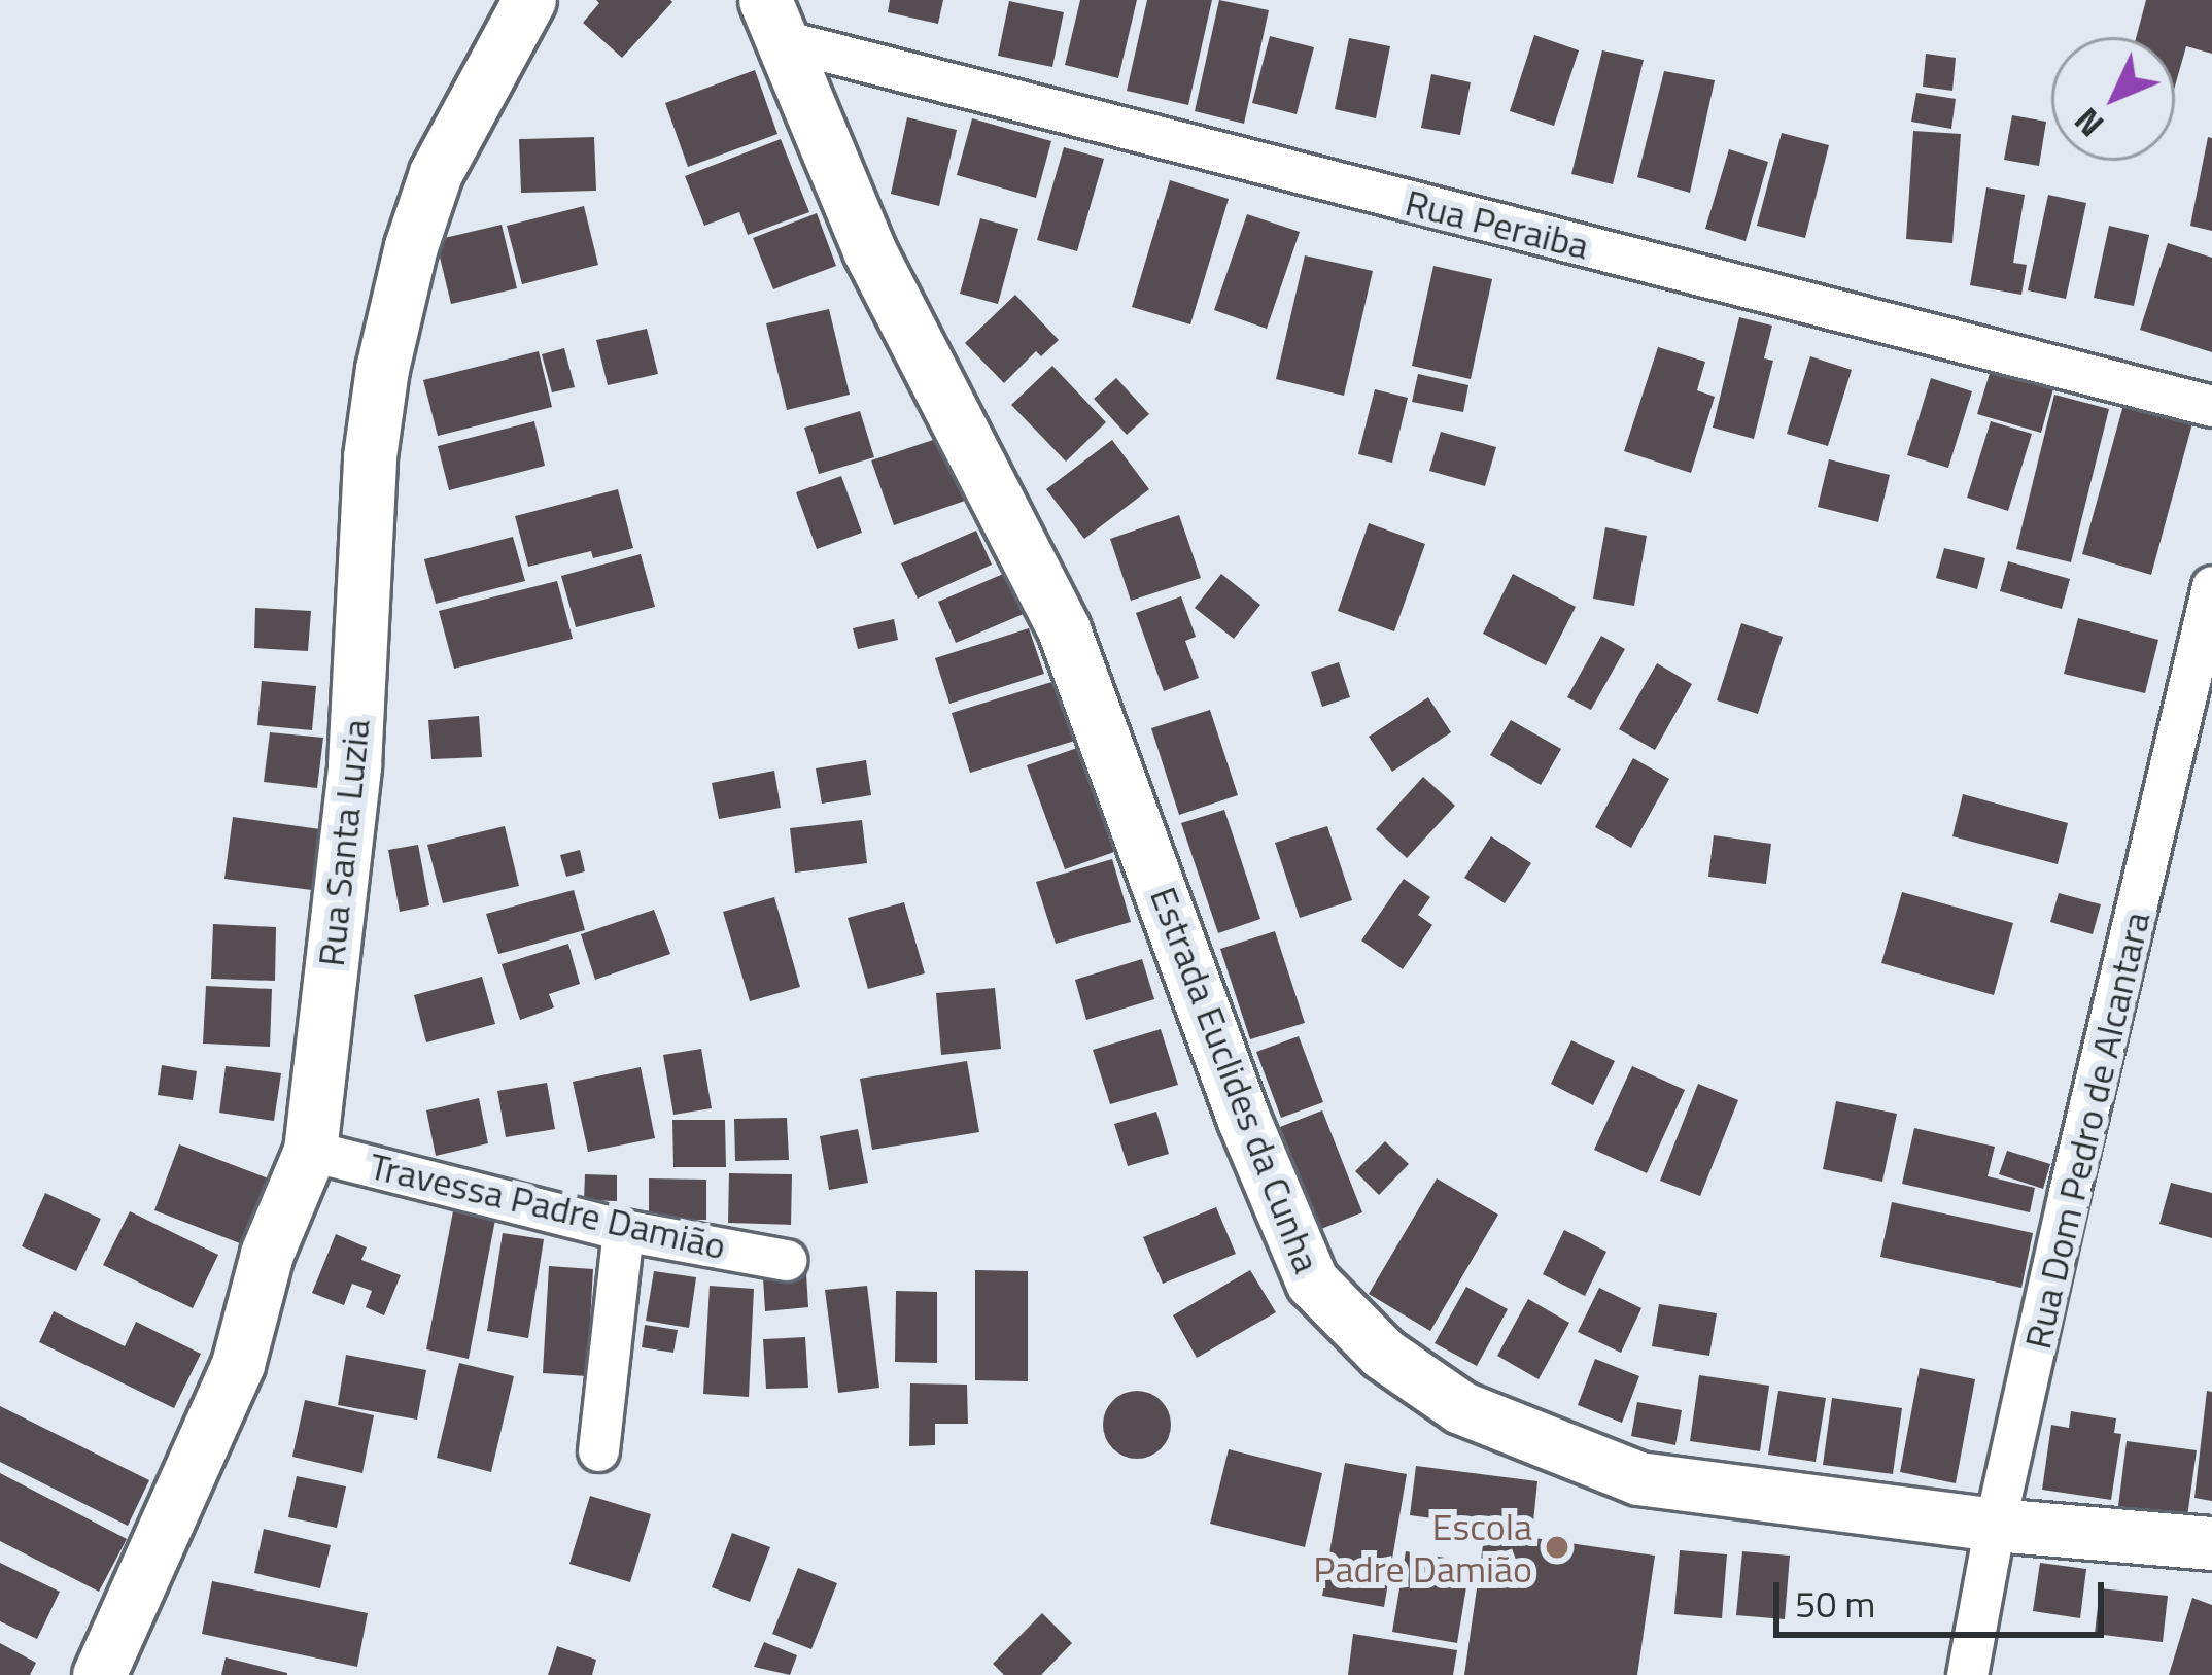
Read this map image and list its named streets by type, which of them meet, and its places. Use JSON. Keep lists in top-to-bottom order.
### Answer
{
  "streets": {
    "street": [
      "Rua Peraiba",
      "Rua Santa Luzia",
      "Estrada Euclides da Cunha",
      "Rua Dom Pedro de Alcantara",
      "Travessa Padre Damião"
    ]
  },
  "crossings": [
    ["Rua Peraiba", "Estrada Euclides da Cunha"],
    ["Rua Santa Luzia", "Travessa Padre Damião"],
    ["Estrada Euclides da Cunha", "Rua Dom Pedro de Alcantara"]
  ],
  "places": ["Escola Padre Damião"],
  "scale_bar": "50 m",
  "north": "bottom left"
}
